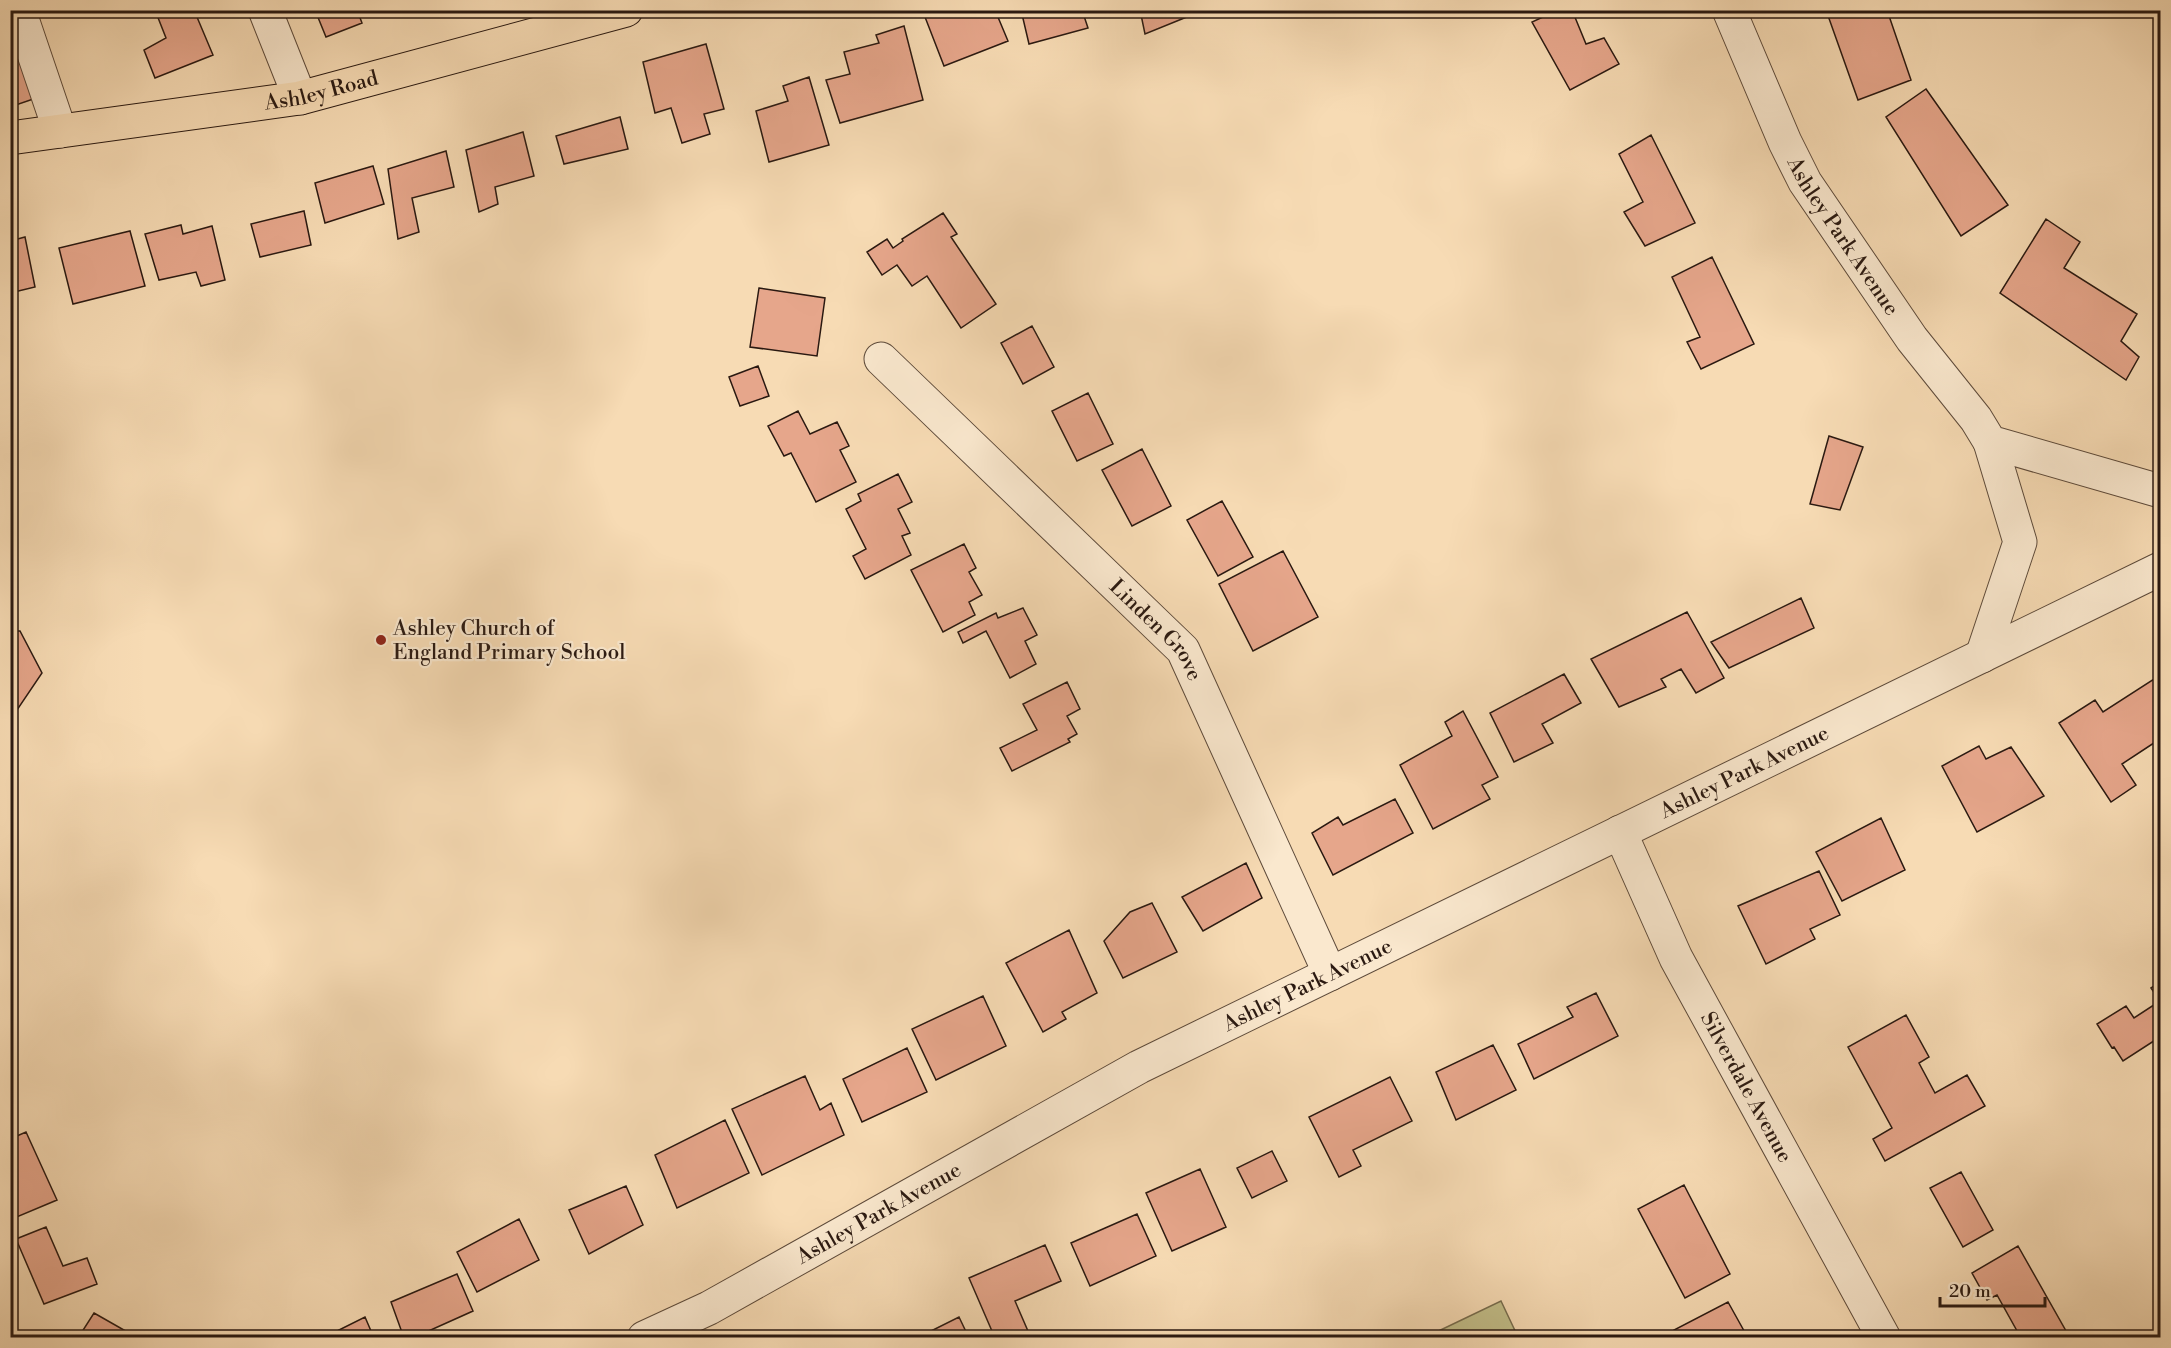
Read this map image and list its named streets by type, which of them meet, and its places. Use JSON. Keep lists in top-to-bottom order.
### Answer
{
  "streets": {
    "main road": ["Ashley Road"],
    "street": ["Ashley Park Avenue", "Linden Grove", "Silverdale Avenue"]
  },
  "crossings": [
    ["Ashley Park Avenue", "Linden Grove"],
    ["Ashley Park Avenue", "Silverdale Avenue"]
  ],
  "places": ["Ashley Church of England Primary School"],
  "scale_bar": "20 m"
}
